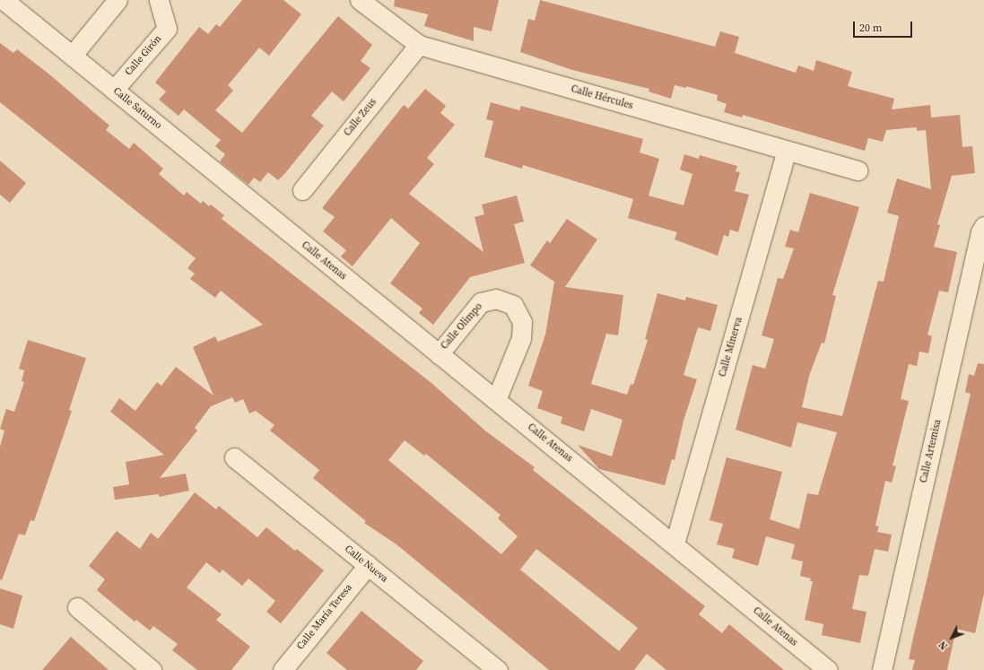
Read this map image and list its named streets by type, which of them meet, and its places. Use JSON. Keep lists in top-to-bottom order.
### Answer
{
  "streets": {
    "street": [
      "Calle Girón",
      "Calle Hércules",
      "Calle Saturno",
      "Calle Zeus",
      "Calle Atenas",
      "Calle Olimpo",
      "Calle Minerva",
      "Calle Artemisa",
      "Calle Nueva",
      "Calle María Teresa"
    ]
  },
  "crossings": [
    ["Calle Girón", "Calle Saturno"],
    ["Calle Hércules", "Calle Zeus"],
    ["Calle Hércules", "Calle Minerva"],
    ["Calle Saturno", "Calle Atenas"],
    ["Calle Atenas", "Calle Olimpo"],
    ["Calle Atenas", "Calle Minerva"],
    ["Calle Nueva", "Calle María Teresa"]
  ],
  "scale_bar": "20 m",
  "north": "bottom left"
}
